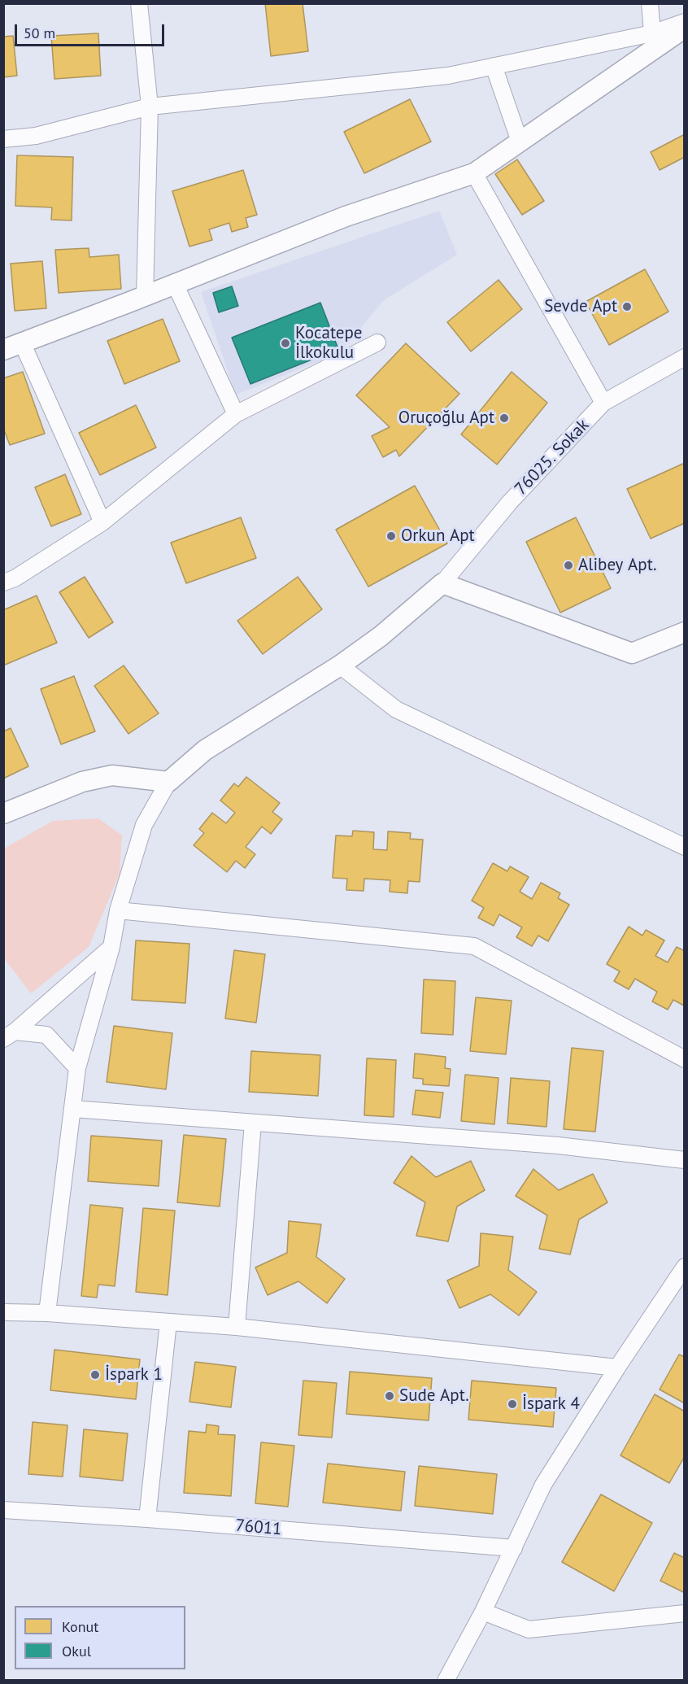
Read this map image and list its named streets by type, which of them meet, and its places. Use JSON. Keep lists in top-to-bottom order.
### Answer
{
  "streets": {
    "street": ["76025. Sokak", "76011"]
  },
  "places": [
    "Sevde Apt",
    "Kocatepe İlkokulu",
    "Oruçoğlu Apt",
    "Orkun Apt",
    "Alibey Apt.",
    "İspark 1",
    "Sude Apt.",
    "İspark 4"
  ],
  "legend": ["Konut", "Okul"],
  "scale_bar": "50 m"
}
